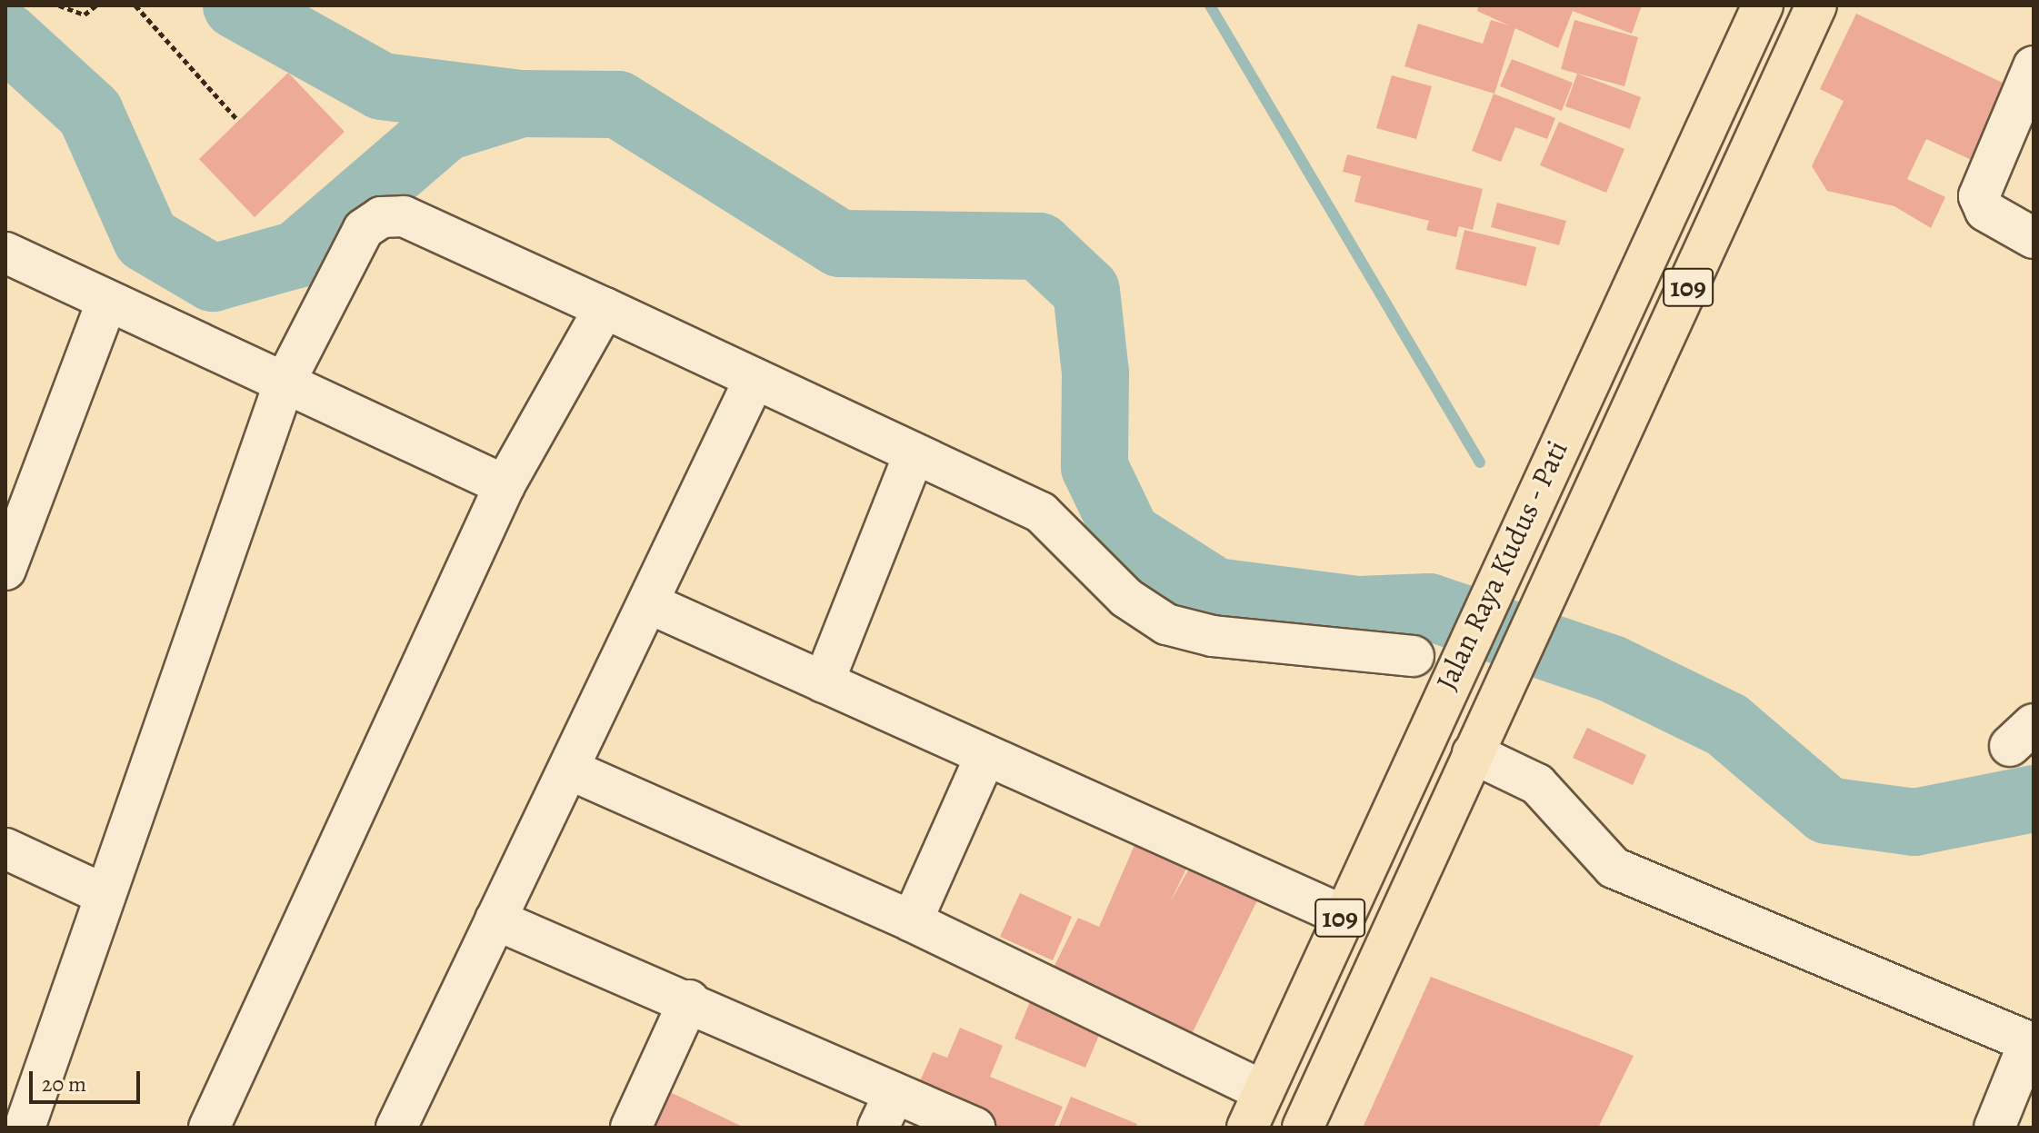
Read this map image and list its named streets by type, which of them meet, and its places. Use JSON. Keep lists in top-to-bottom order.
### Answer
{
  "streets": {
    "main road": ["109", "Jalan Raya Kudus - Pati"]
  },
  "scale_bar": "20 m"
}
